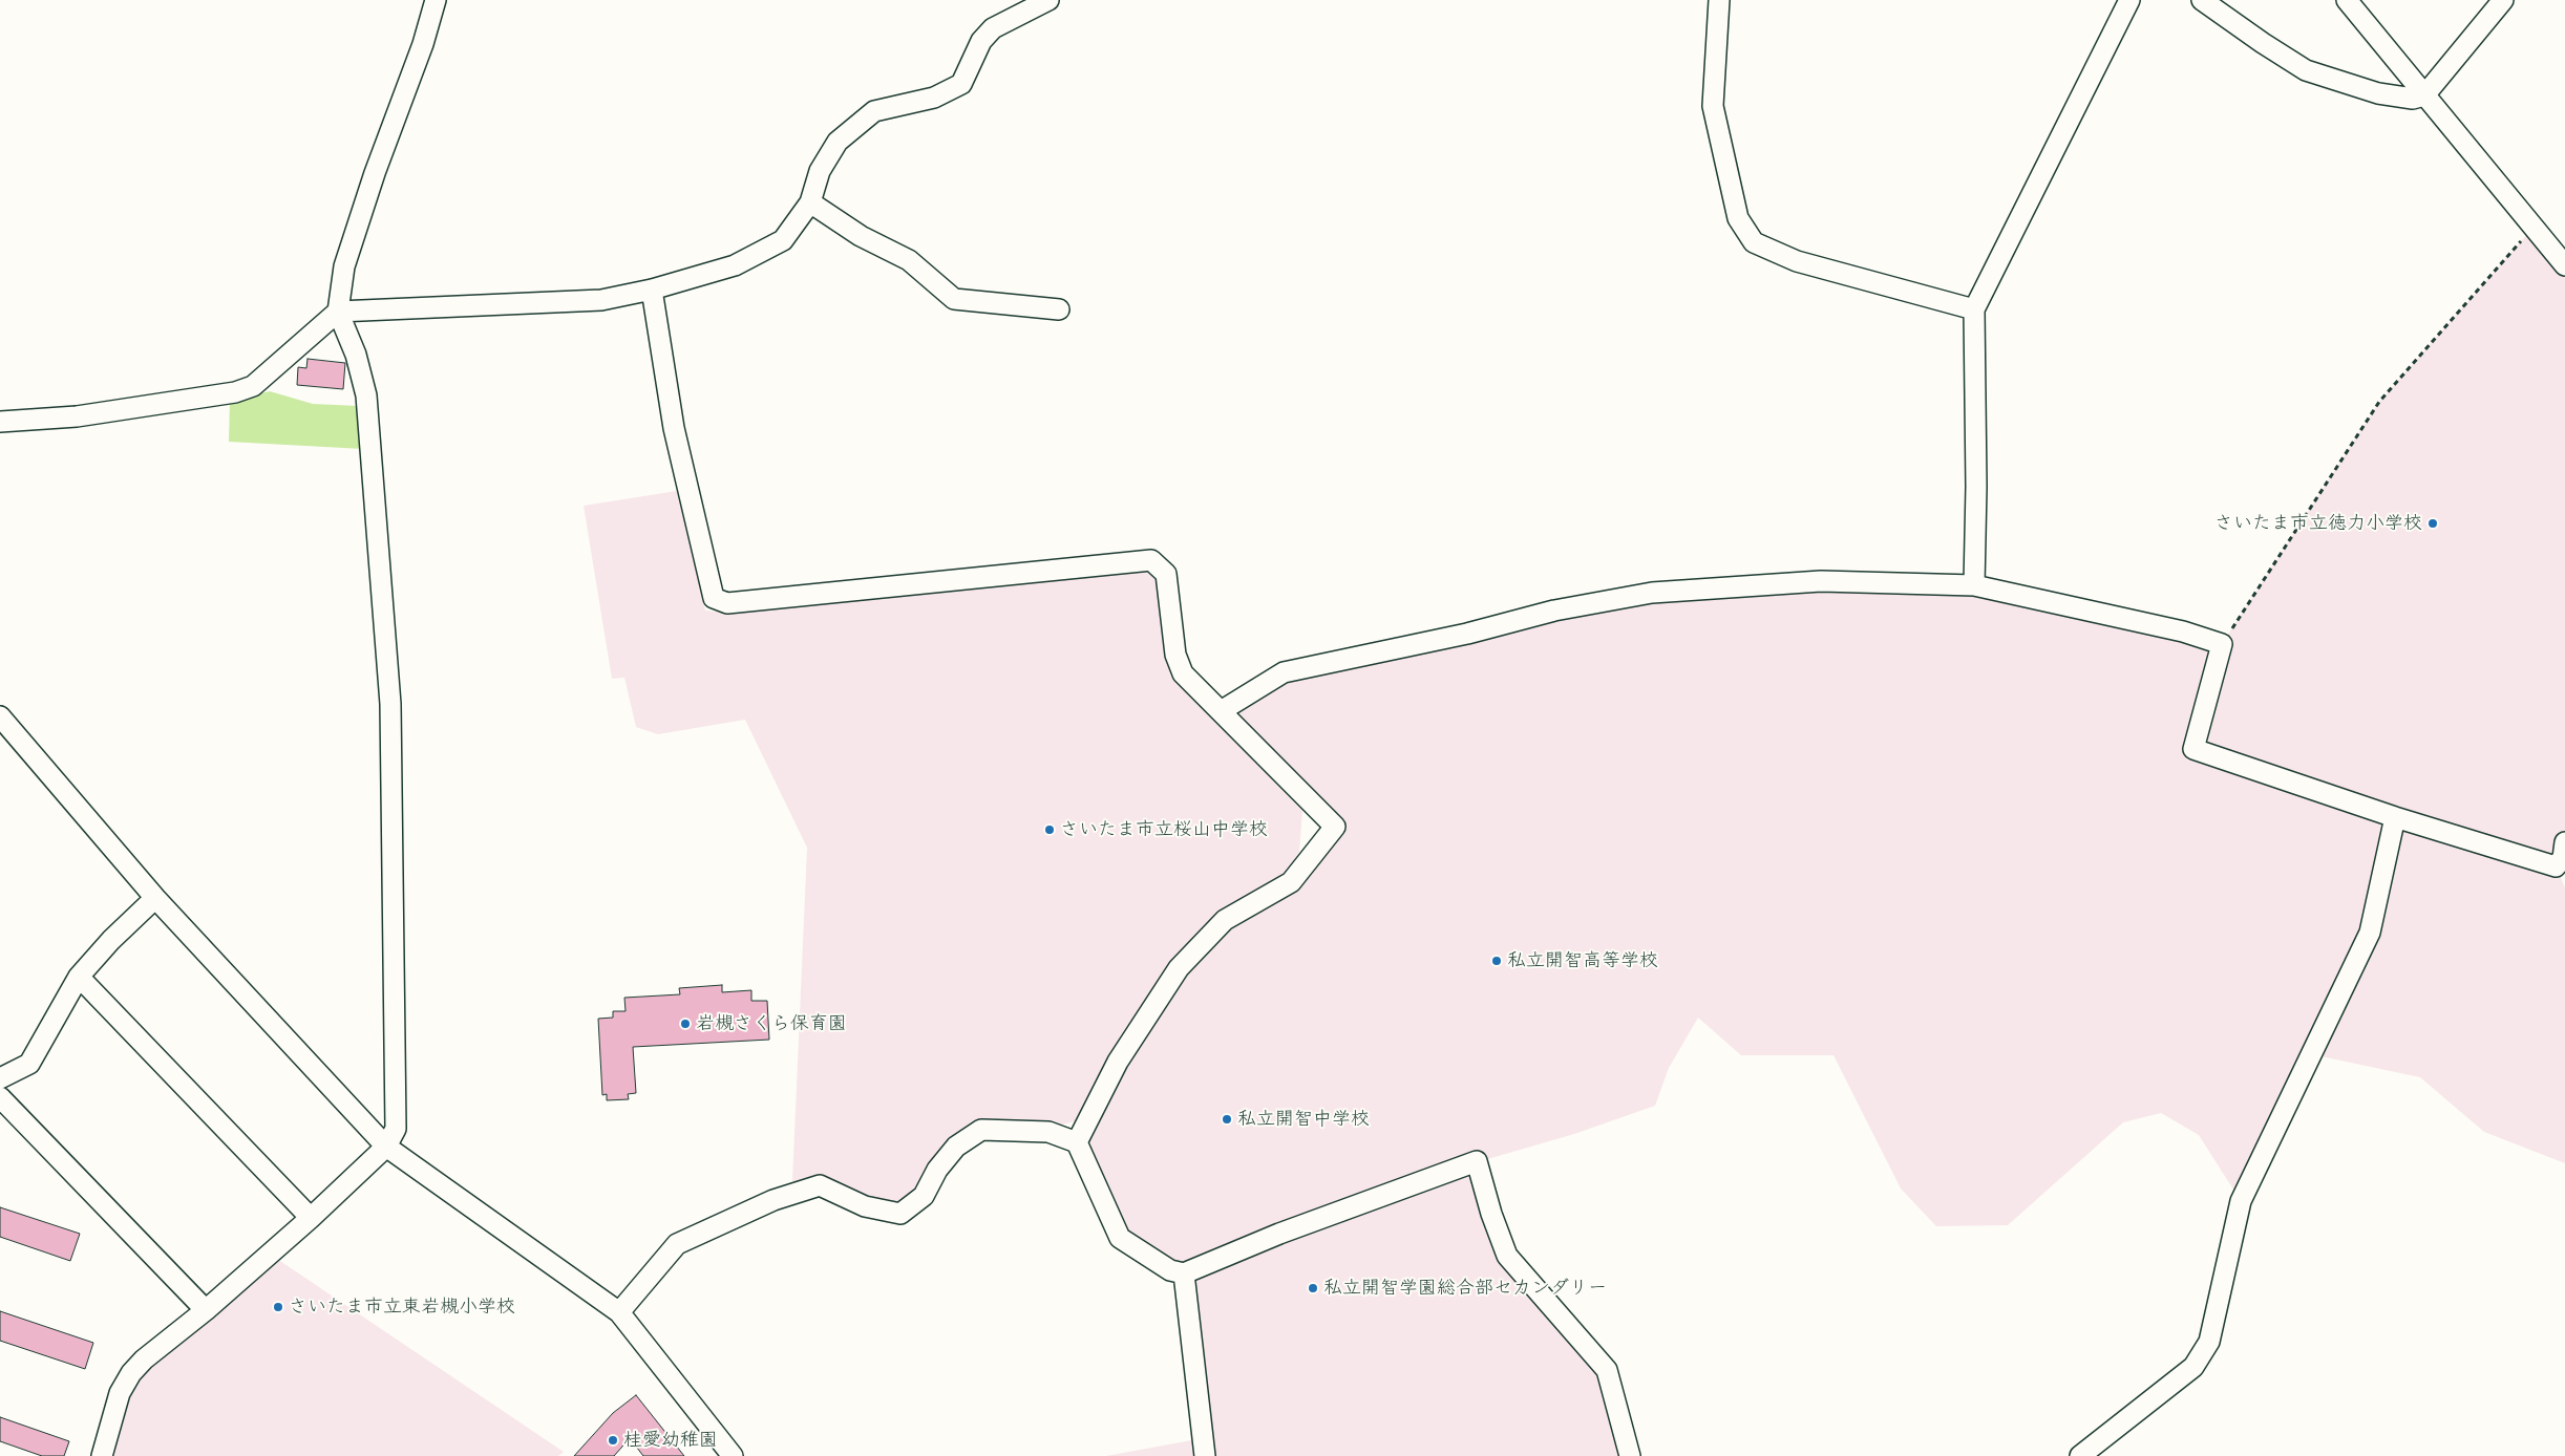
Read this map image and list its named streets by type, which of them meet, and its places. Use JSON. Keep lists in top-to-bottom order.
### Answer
{
  "places": [
    "さいたま市立徳力小学校",
    "さいたま市立桜山中学校",
    "私立開智高等学校",
    "岩槻さくら保育園",
    "私立開智中学校",
    "私立開智学園総合部セカンダリー",
    "さいたま市立東岩槻小学校",
    "桂愛幼稚園"
  ]
}
